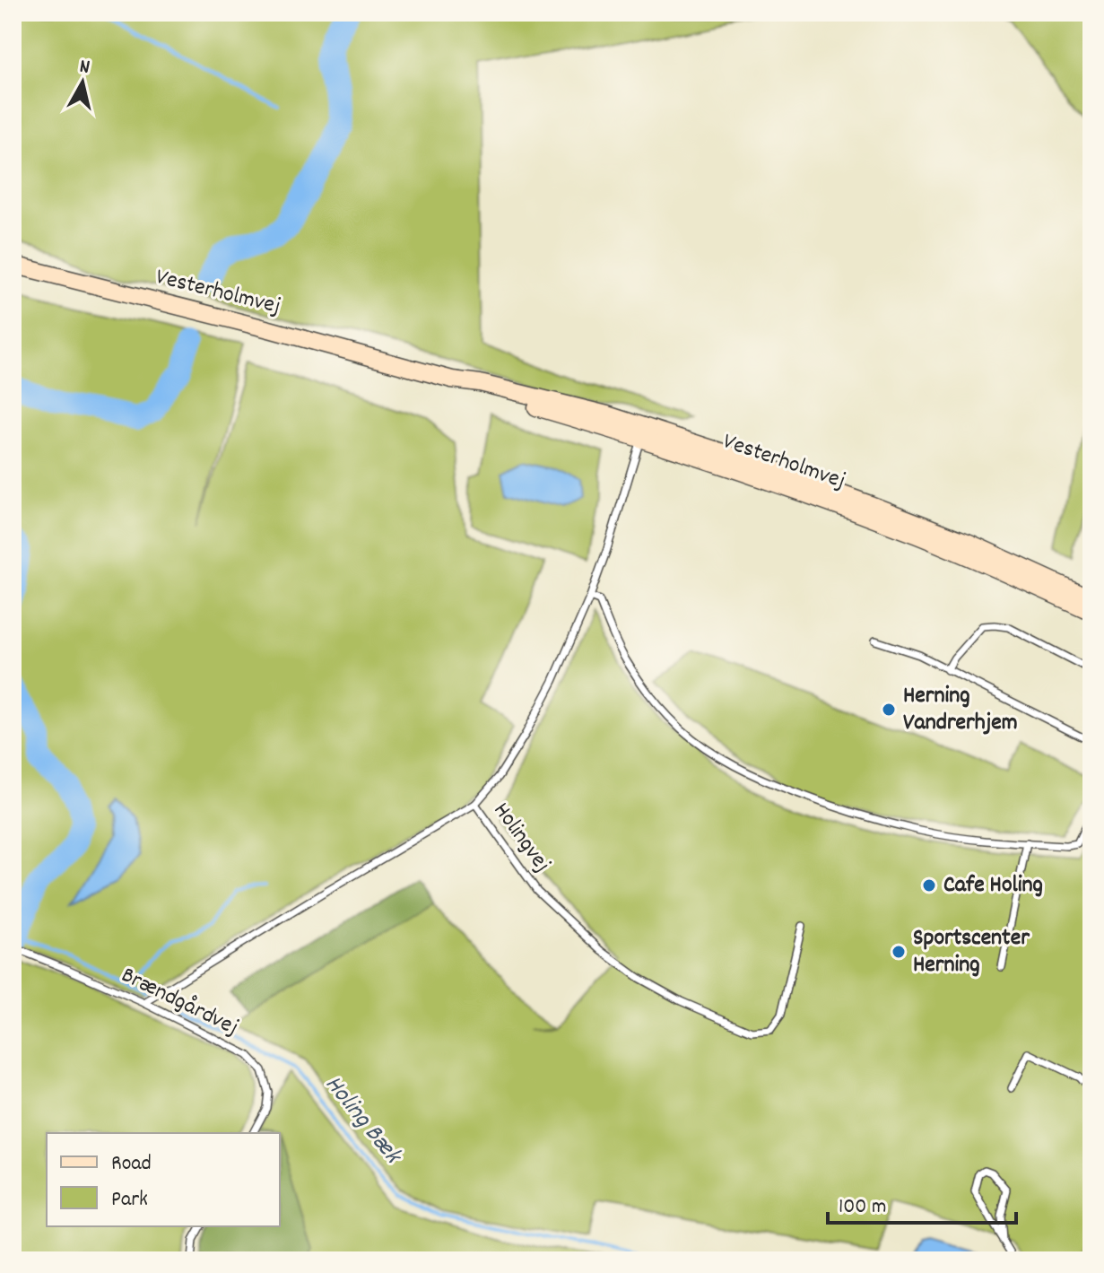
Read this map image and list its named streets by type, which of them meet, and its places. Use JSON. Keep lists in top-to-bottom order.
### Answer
{
  "streets": {
    "street": ["Vesterholmvej"],
    "lane": ["Holingvej", "Brændgårdvej"]
  },
  "crossings": [
    ["Holingvej", "Brændgårdvej"]
  ],
  "water": ["Holing Bæk"],
  "places": ["Herning Vandrerhjem", "Cafe Holing", "Sportscenter Herning"],
  "legend": ["Road", "Park"],
  "scale_bar": "100 m",
  "north": "top"
}
